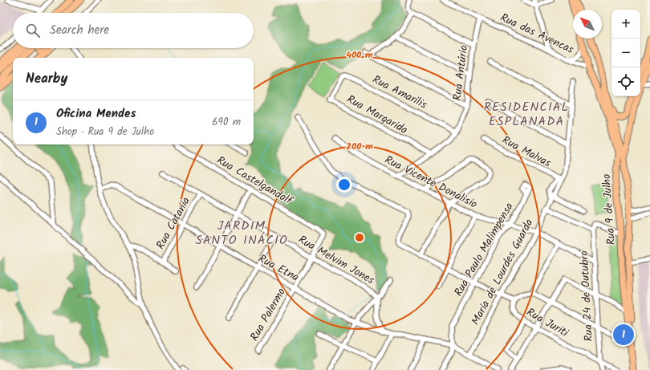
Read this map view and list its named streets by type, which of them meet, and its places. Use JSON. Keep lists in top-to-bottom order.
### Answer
{
  "streets": {
    "main road": ["Rua 9 de Julho"],
    "street": [
      "Rua das Avencas",
      "Rua Antúrio",
      "Rua Amarilis",
      "Rua Margarida",
      "Rua Malvas",
      "Rua Castelgandolf",
      "Rua Vicente Donalisio",
      "Rua Catania",
      "Rua Paulo Malimpensa",
      "Rua Melvim Jones",
      "Rua Etna",
      "Maria de Lourdes Guarda",
      "Rua 24 de Outubro",
      "Rua Palermo",
      "Rua Juriti"
    ]
  },
  "crossings": [
    ["Rua das Avencas", "Rua Antúrio"],
    ["Rua das Avencas", "Rua 9 de Julho"],
    ["Rua Antúrio", "Rua Amarilis"],
    ["Rua Antúrio", "Rua Margarida"],
    ["Rua Antúrio", "Rua Vicente Donalisio"],
    ["Rua Amarilis", "Rua Margarida"],
    ["Rua Malvas", "Maria de Lourdes Guarda"],
    ["Rua Castelgandolf", "Rua Palermo"],
    ["Rua Vicente Donalisio", "Rua Paulo Malimpensa"],
    ["Rua Vicente Donalisio", "Maria de Lourdes Guarda"],
    ["Rua Vicente Donalisio", "Rua 24 de Outubro"],
    ["Rua Catania", "Rua Melvim Jones"],
    ["Rua Catania", "Rua Etna"],
    ["Rua Melvim Jones", "Rua Etna"],
    ["Rua Melvim Jones", "Rua Palermo"],
    ["Rua Etna", "Rua Palermo"],
    ["Rua 24 de Outubro", "Rua Juriti"]
  ],
  "districts": ["RESIDENCIAL ESPLANADA", "JARDIM SANTO INÁCIO"],
  "north": "top left",
  "page": {
    "map_buttons": ["+", "−"],
    "search": "Search here",
    "heading": "Nearby",
    "list": [
      {
        "mark": "1",
        "name": "Oficina Mendes",
        "note": "Shop · Rua 9 de Julho",
        "value": "690 m"
      }
    ],
    "pins": "1"
  },
  "rings": ["400 m", "200 m"]
}
